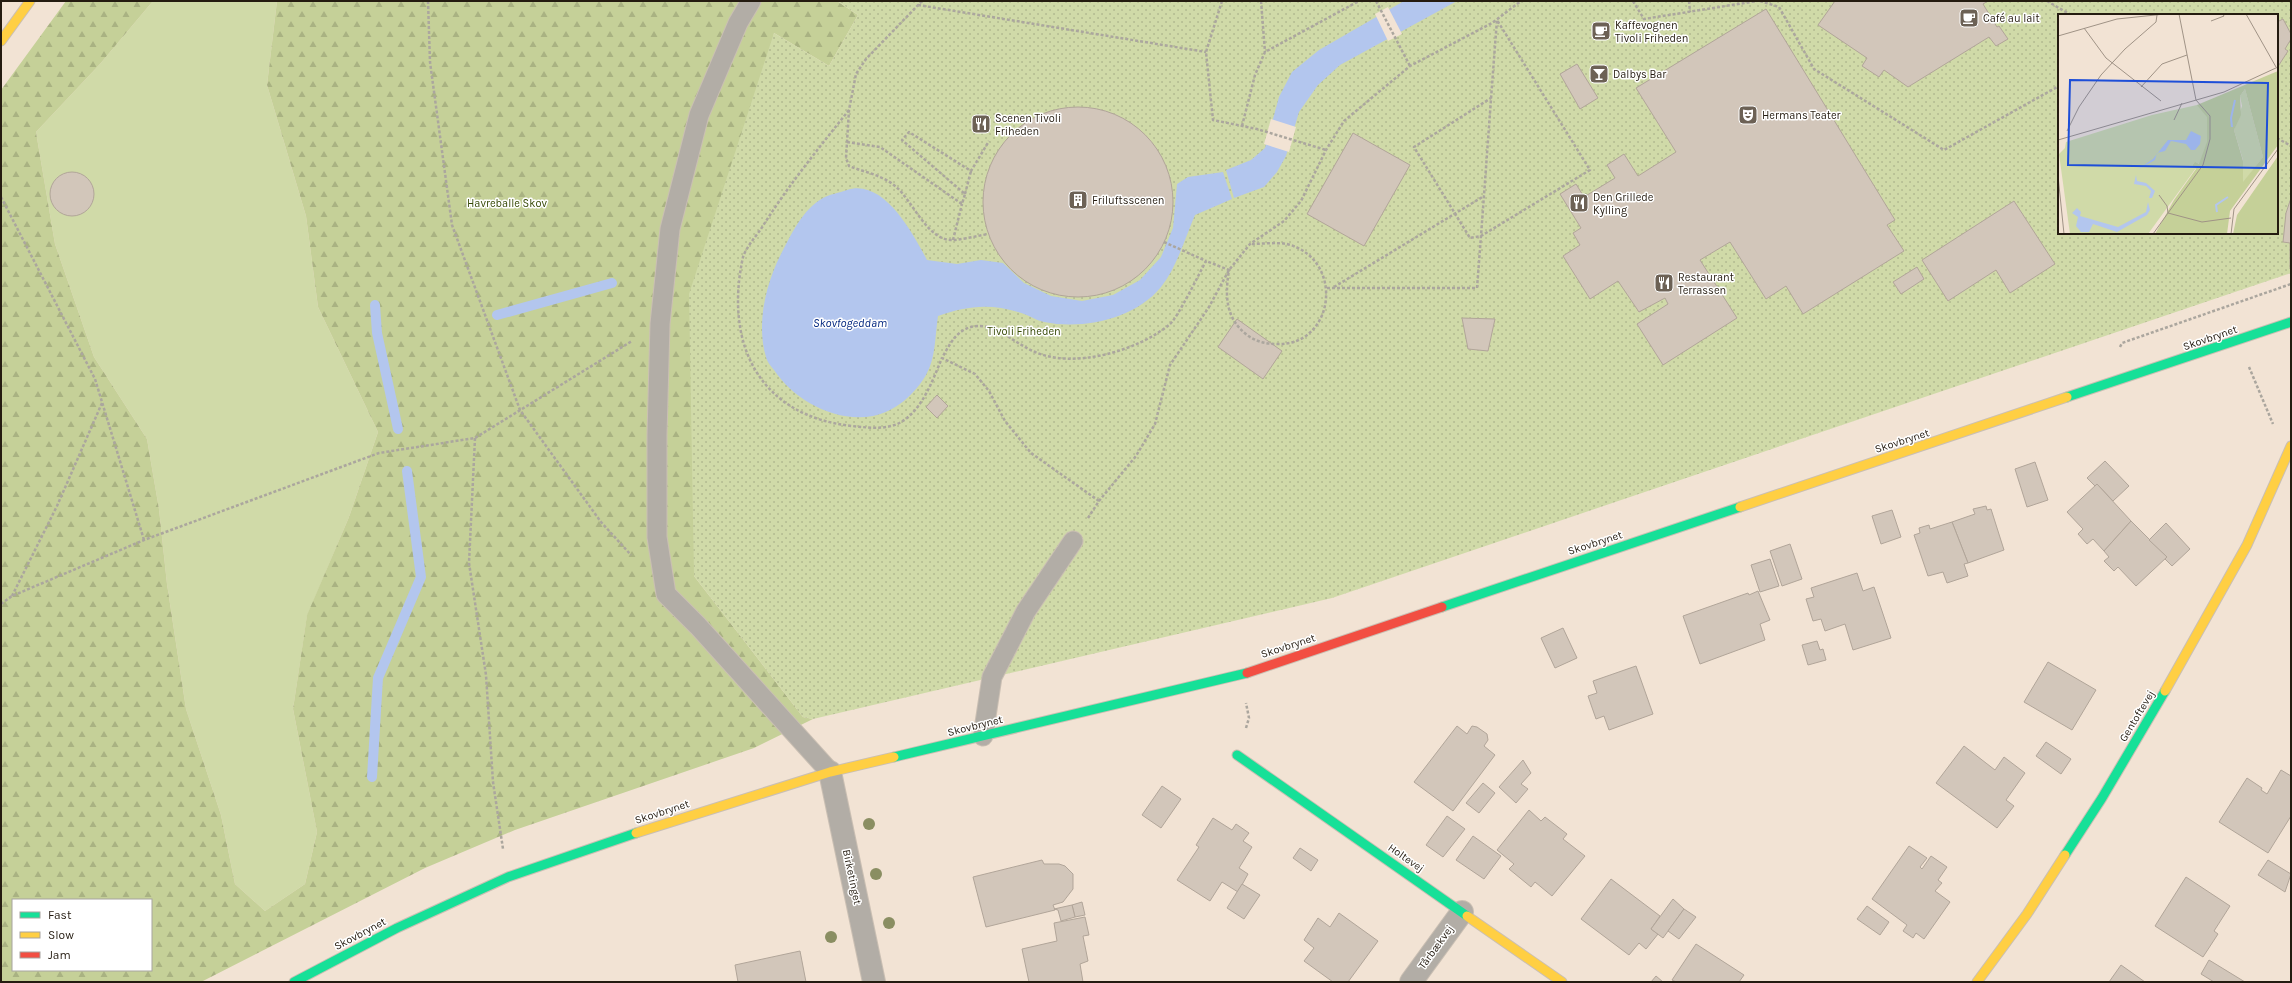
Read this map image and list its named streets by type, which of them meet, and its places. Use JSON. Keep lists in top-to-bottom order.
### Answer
{
  "streets": {
    "street": [
      "Skovbrynet",
      "Gentoftevej",
      "Holtevej",
      "Birketinget",
      "Tårbækvej"
    ]
  },
  "crossings": [
    ["Skovbrynet", "Birketinget"],
    ["Holtevej", "Tårbækvej"]
  ],
  "water": ["Skovfogeddam"],
  "parks": ["Havreballe Skov", "Tivoli Friheden"],
  "places": {
    "cafe": ["Café au lait", "Kaffevognen Tivoli Friheden"],
    "bar": ["Dalbys Bar"],
    "theatre": ["Hermans Teater"],
    "restaurant": ["Scenen Tivoli Friheden", "Den Grillede Kylling", "Restaurant Terrassen"],
    "building": ["Friluftsscenen"]
  },
  "legend": ["Fast", "Slow", "Jam"]
}
